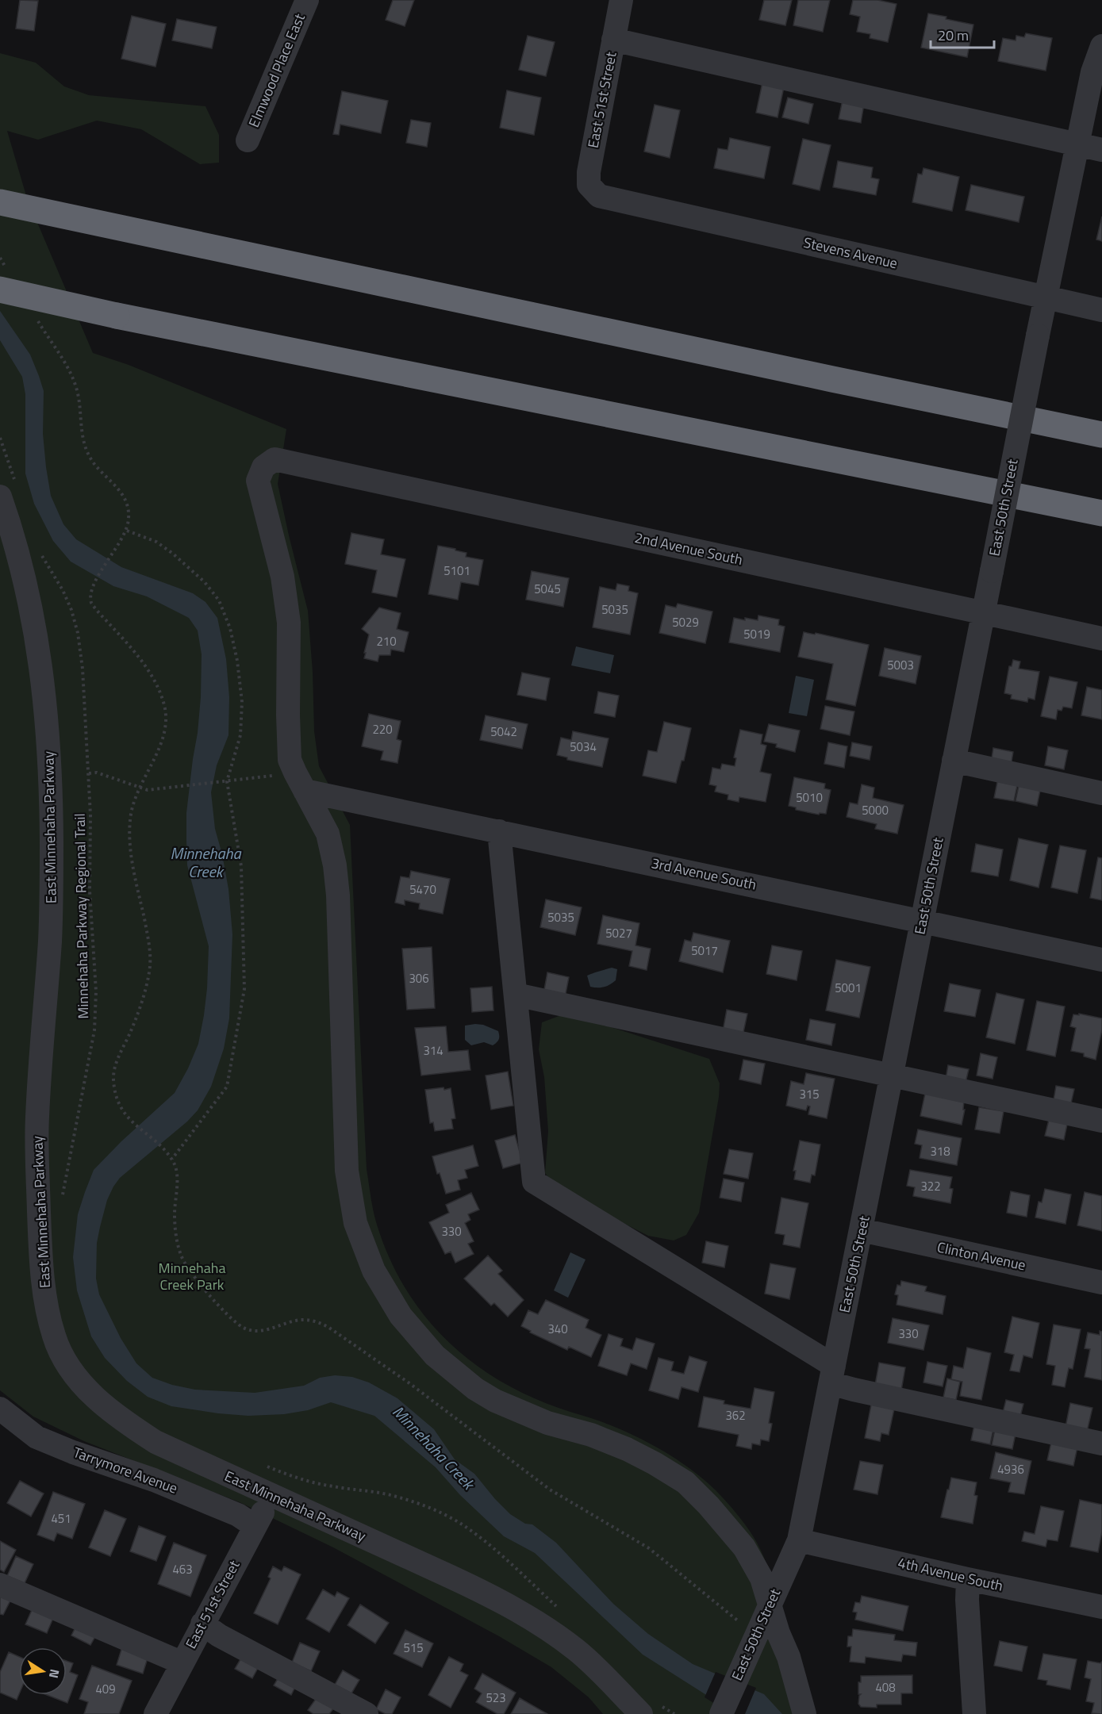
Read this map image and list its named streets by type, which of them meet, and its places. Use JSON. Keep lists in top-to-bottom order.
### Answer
{
  "streets": {
    "street": [
      "Elmwood Place East",
      "East 51st Street",
      "Stevens Avenue",
      "East 50th Street",
      "2nd Avenue South",
      "East Minnehaha Parkway",
      "3rd Avenue South",
      "Clinton Avenue",
      "Tarrymore Avenue",
      "4th Avenue South"
    ],
    "path": ["Minnehaha Parkway Regional Trail"]
  },
  "crossings": [
    ["East 51st Street", "Stevens Avenue"],
    ["East 51st Street", "East Minnehaha Parkway"],
    ["East 51st Street", "Tarrymore Avenue"],
    ["Stevens Avenue", "East 50th Street"],
    ["East 50th Street", "2nd Avenue South"],
    ["East 50th Street", "3rd Avenue South"],
    ["East 50th Street", "Clinton Avenue"],
    ["East 50th Street", "4th Avenue South"],
    ["2nd Avenue South", "3rd Avenue South"]
  ],
  "water": ["Minnehaha Creek"],
  "parks": ["Minnehaha Creek Park"],
  "house_numbers": [
    "5101",
    "5045",
    "5035",
    "5029",
    "5019",
    "210",
    "5003",
    "220",
    "5042",
    "5034",
    "5010",
    "5000",
    "5470",
    "5035",
    "5027",
    "5017",
    "306",
    "5001",
    "314",
    "315",
    "318",
    "322",
    "330",
    "340",
    "330",
    "362",
    "4936",
    "451",
    "463",
    "515",
    "408",
    "409",
    "523"
  ],
  "scale_bar": "20 m",
  "north": "right"
}
